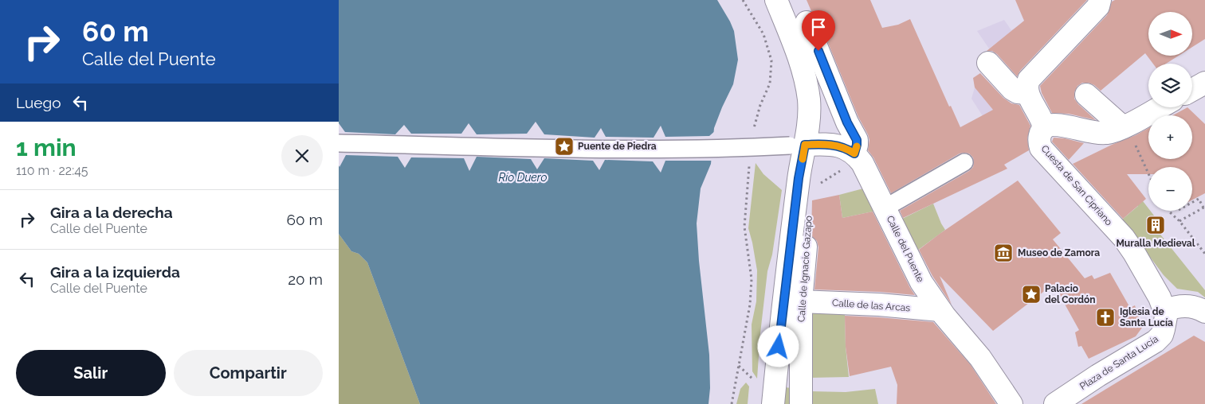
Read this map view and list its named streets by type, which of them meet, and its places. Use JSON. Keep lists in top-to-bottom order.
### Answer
{
  "streets": {
    "street": [
      "Cuesta de San Cipriano",
      "Calle del Puente",
      "Calle de Ignacio Gazapo",
      "Calle de las Arcas",
      "Plaza de Santa Lucía"
    ]
  },
  "crossings": [
    ["Cuesta de San Cipriano", "Plaza de Santa Lucía"],
    ["Calle del Puente", "Calle de las Arcas"],
    ["Calle de Ignacio Gazapo", "Calle de las Arcas"]
  ],
  "water": ["Río Duero"],
  "places": {
    "place": ["Puente de Piedra", "Palacio del Cordón"],
    "building": ["Muralla Medieval"],
    "museum": ["Museo de Zamora"],
    "church": ["Iglesia de Santa Lucía"]
  },
  "north": "right",
  "page": {
    "turn": ["60 m", "Calle del Puente"],
    "map_buttons": ["+", "−"],
    "then": "Luego",
    "heading": ["1 min", "110 m · 22:45"],
    "list": [
      {
        "name": "Gira a la derecha",
        "note": "Calle del Puente",
        "value": "60 m"
      },
      {
        "name": "Gira a la izquierda",
        "note": "Calle del Puente",
        "value": "20 m"
      }
    ],
    "buttons": ["Salir", "Compartir"]
  }
}
